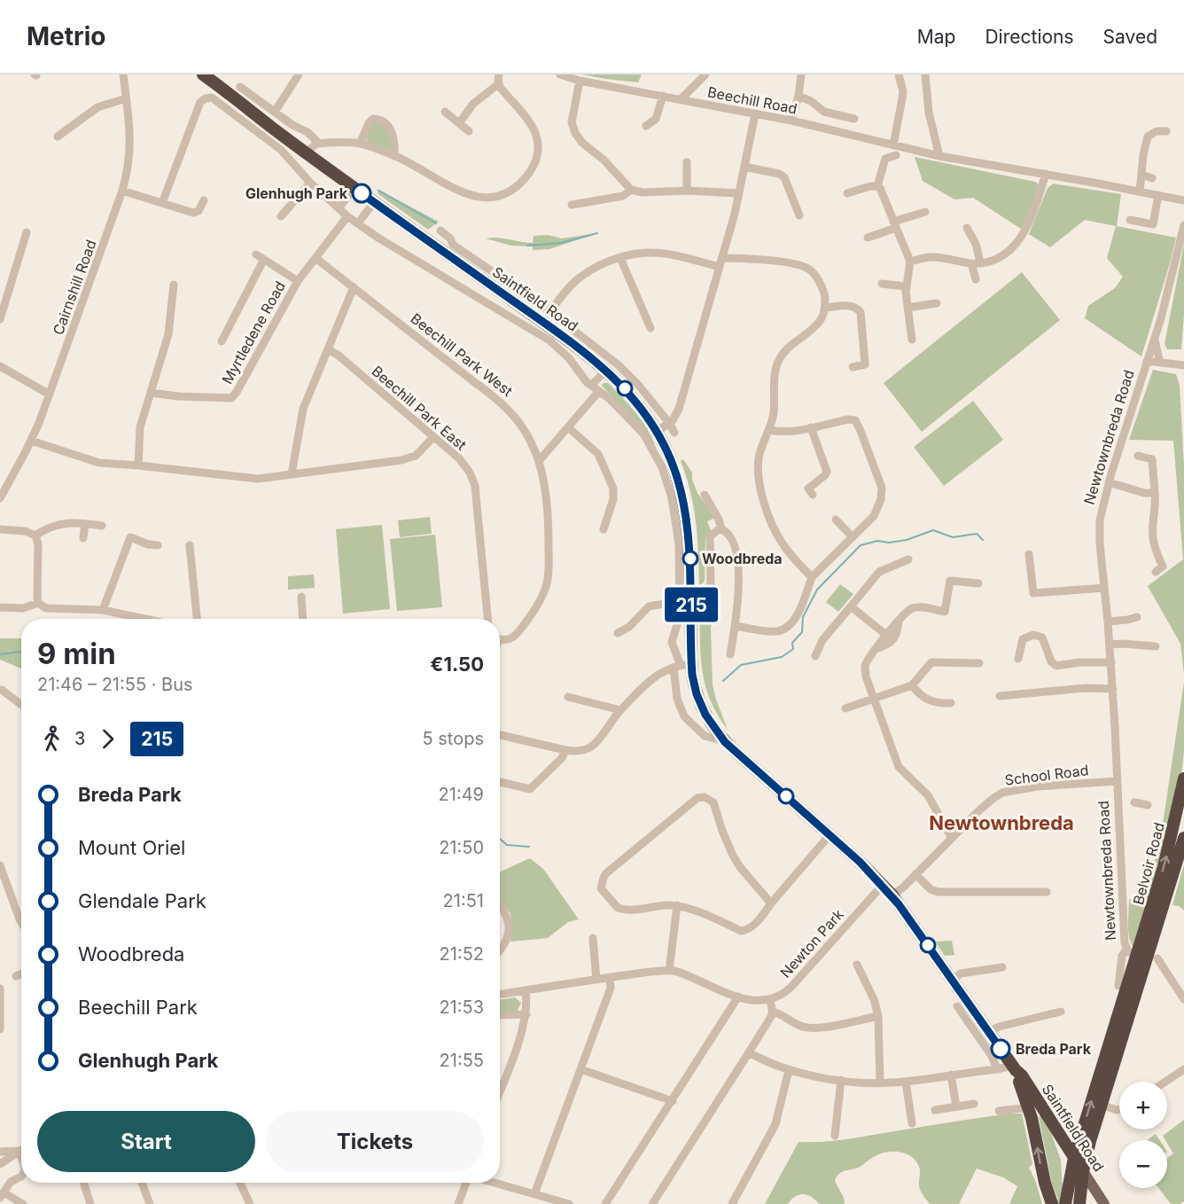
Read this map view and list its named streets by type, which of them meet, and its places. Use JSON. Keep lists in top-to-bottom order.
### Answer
{
  "streets": {
    "highway": ["Saintfield Road", "Newtownbreda Road", "Belvoir Road"],
    "street": [
      "Beechill Road",
      "Cairnshill Road",
      "Myrtledene Road",
      "Beechill Park West",
      "Beechill Park East",
      "School Road",
      "Newton Park"
    ]
  },
  "crossings": [
    ["Saintfield Road", "Myrtledene Road"],
    ["Saintfield Road", "Newtownbreda Road"],
    ["Saintfield Road", "School Road"],
    ["Saintfield Road", "Newton Park"],
    ["Myrtledene Road", "Beechill Park West"],
    ["Newtownbreda Road", "School Road"],
    ["Newtownbreda Road", "Belvoir Road"]
  ],
  "districts": ["Newtownbreda"],
  "places": ["Glenhugh Park", "Woodbreda", "Breda Park"],
  "lines": ["bus line 215"],
  "page": {
    "header": "Metrio",
    "nav": ["Map", "Directions", "Saved"],
    "on_map": "215",
    "heading": ["9 min", "21:46 – 21:55 · Bus", "€1.50"],
    "legs": ["3", "215", "5 stops"],
    "list": [
      {
        "name": "Breda Park",
        "value": "21:49"
      },
      {
        "name": "Mount Oriel",
        "value": "21:50"
      },
      {
        "name": "Glendale Park",
        "value": "21:51"
      },
      {
        "name": "Woodbreda",
        "value": "21:52"
      },
      {
        "name": "Beechill Park",
        "value": "21:53"
      },
      {
        "name": "Glenhugh Park",
        "value": "21:55"
      }
    ],
    "map_buttons": ["+", "−"],
    "buttons": ["Start", "Tickets"]
  }
}
